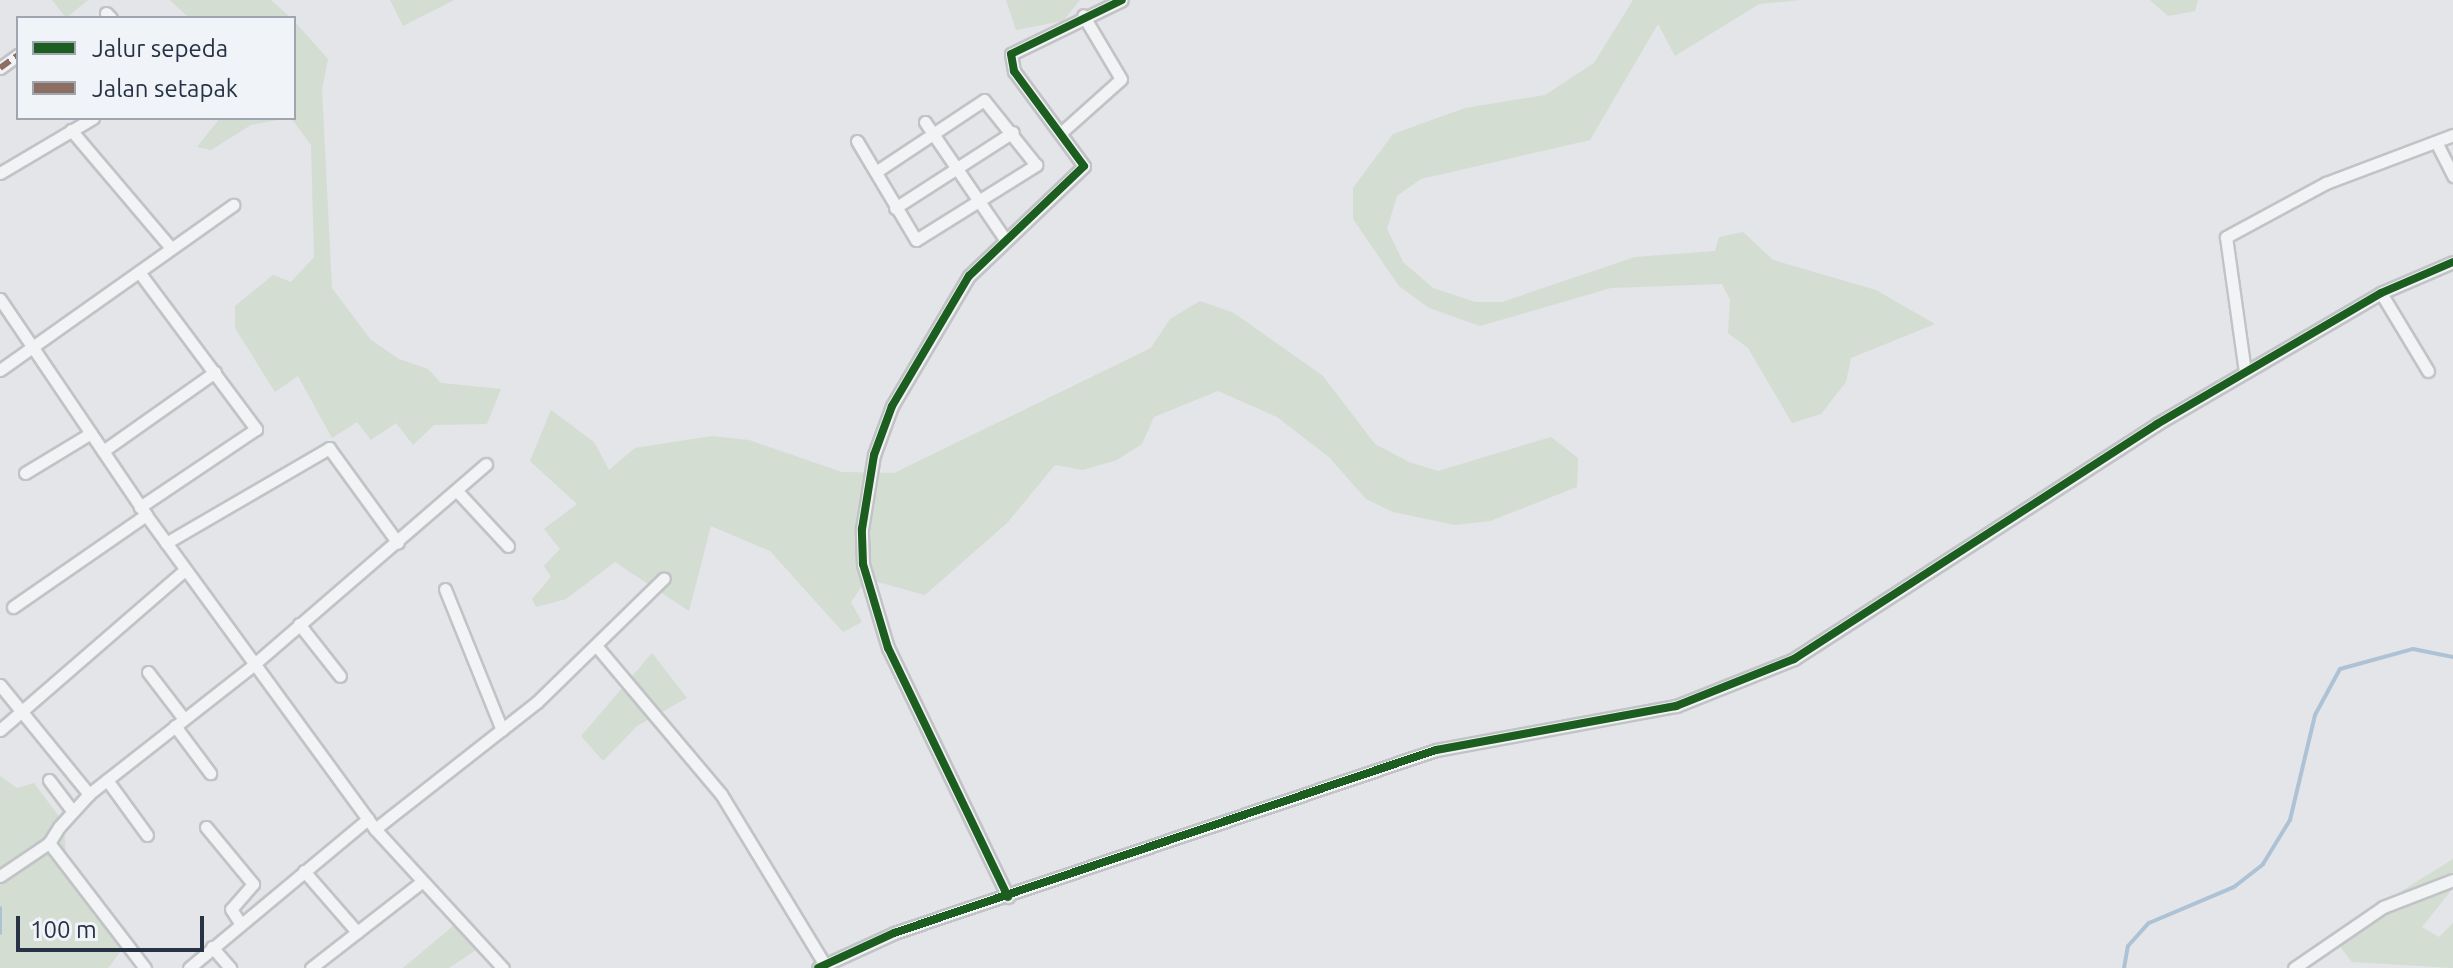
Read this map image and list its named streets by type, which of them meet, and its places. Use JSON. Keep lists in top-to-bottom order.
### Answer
{
  "legend": ["Jalur sepeda", "Jalan setapak"],
  "scale_bar": "100 m"
}
